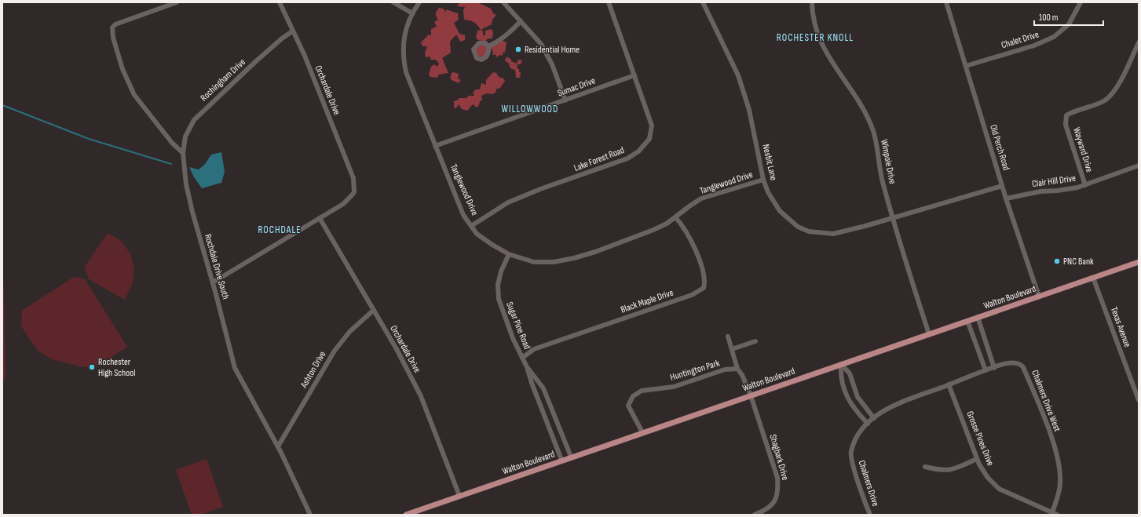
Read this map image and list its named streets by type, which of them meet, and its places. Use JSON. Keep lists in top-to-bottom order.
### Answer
{
  "streets": {
    "main road": ["Walton Boulevard"],
    "street": [
      "Chalet Drive",
      "Rochingham Drive",
      "Sumac Drive",
      "Orchardale Drive",
      "Old Perch Road",
      "Wayward Drive",
      "Lake Forest Road",
      "Wimpole Drive",
      "Nesbit Lane",
      "Clair Hill Drive",
      "Tanglewood Drive",
      "Rochdale Drive South",
      "Black Maple Drive",
      "Sugar Pine Road",
      "Texas Avenue",
      "Ashton Drive",
      "Huntington Park",
      "Chalmers Drive West",
      "Grosse Pines Drive",
      "Shagbark Drive",
      "Chalmers Drive"
    ]
  },
  "crossings": [
    ["Chalet Drive", "Old Perch Road"],
    ["Rochingham Drive", "Orchardale Drive"],
    ["Rochingham Drive", "Rochdale Drive South"],
    ["Sumac Drive", "Lake Forest Road"],
    ["Sumac Drive", "Tanglewood Drive"],
    ["Orchardale Drive", "Walton Boulevard"],
    ["Orchardale Drive", "Ashton Drive"],
    ["Old Perch Road", "Nesbit Lane"],
    ["Old Perch Road", "Clair Hill Drive"],
    ["Old Perch Road", "Walton Boulevard"],
    ["Wayward Drive", "Clair Hill Drive"],
    ["Lake Forest Road", "Tanglewood Drive"],
    ["Wimpole Drive", "Nesbit Lane"],
    ["Wimpole Drive", "Walton Boulevard"],
    ["Nesbit Lane", "Tanglewood Drive"],
    ["Tanglewood Drive", "Black Maple Drive"],
    ["Tanglewood Drive", "Sugar Pine Road"],
    ["Rochdale Drive South", "Ashton Drive"],
    ["Walton Boulevard", "Sugar Pine Road"],
    ["Walton Boulevard", "Texas Avenue"],
    ["Walton Boulevard", "Huntington Park"],
    ["Walton Boulevard", "Shagbark Drive"],
    ["Black Maple Drive", "Sugar Pine Road"],
    ["Chalmers Drive West", "Grosse Pines Drive"],
    ["Chalmers Drive West", "Chalmers Drive"]
  ],
  "districts": ["ROCHESTER KNOLL", "WILLOWWOOD", "ROCHDALE"],
  "places": ["Residential Home", "PNC Bank", "Rochester High School"],
  "scale_bar": "100 m"
}
